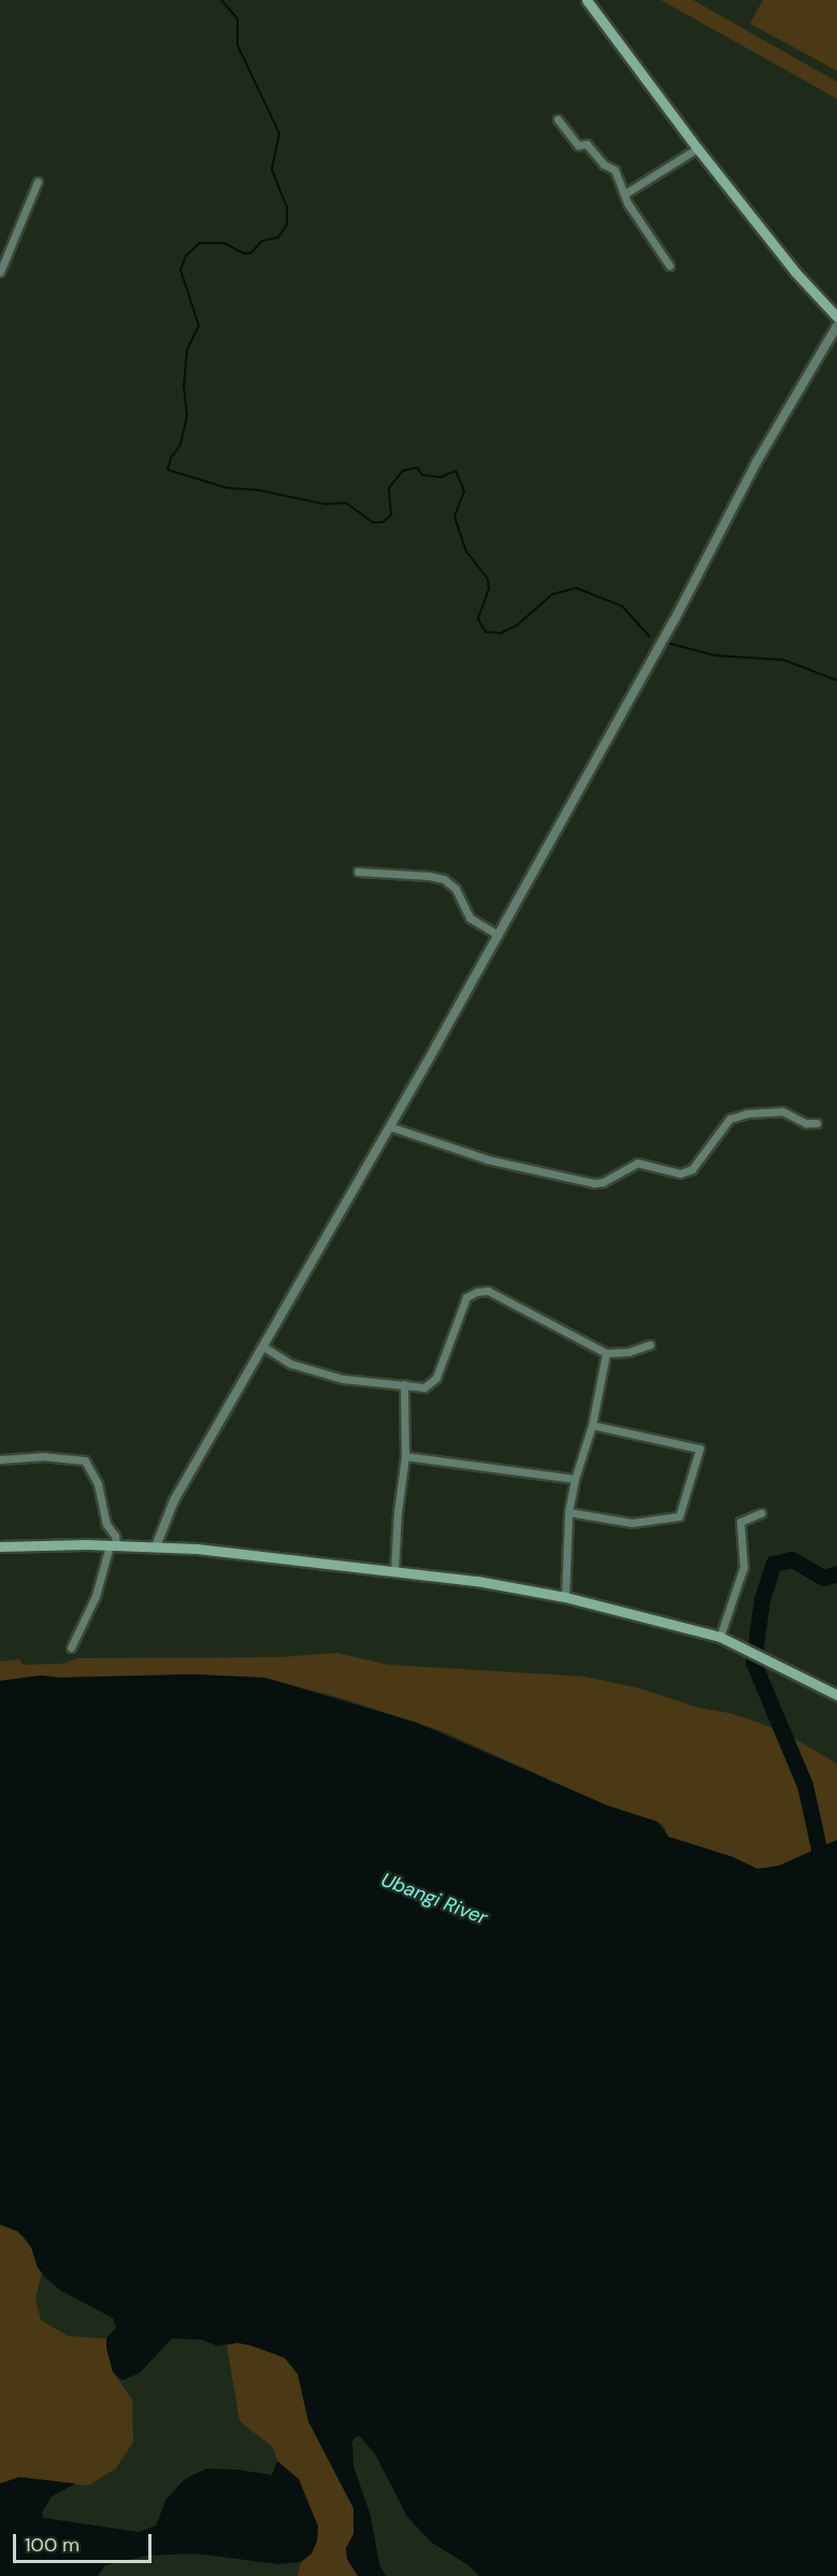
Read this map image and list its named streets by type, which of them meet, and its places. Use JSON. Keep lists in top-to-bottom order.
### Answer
{
  "water": ["Ubangi River"],
  "scale_bar": "100 m"
}
